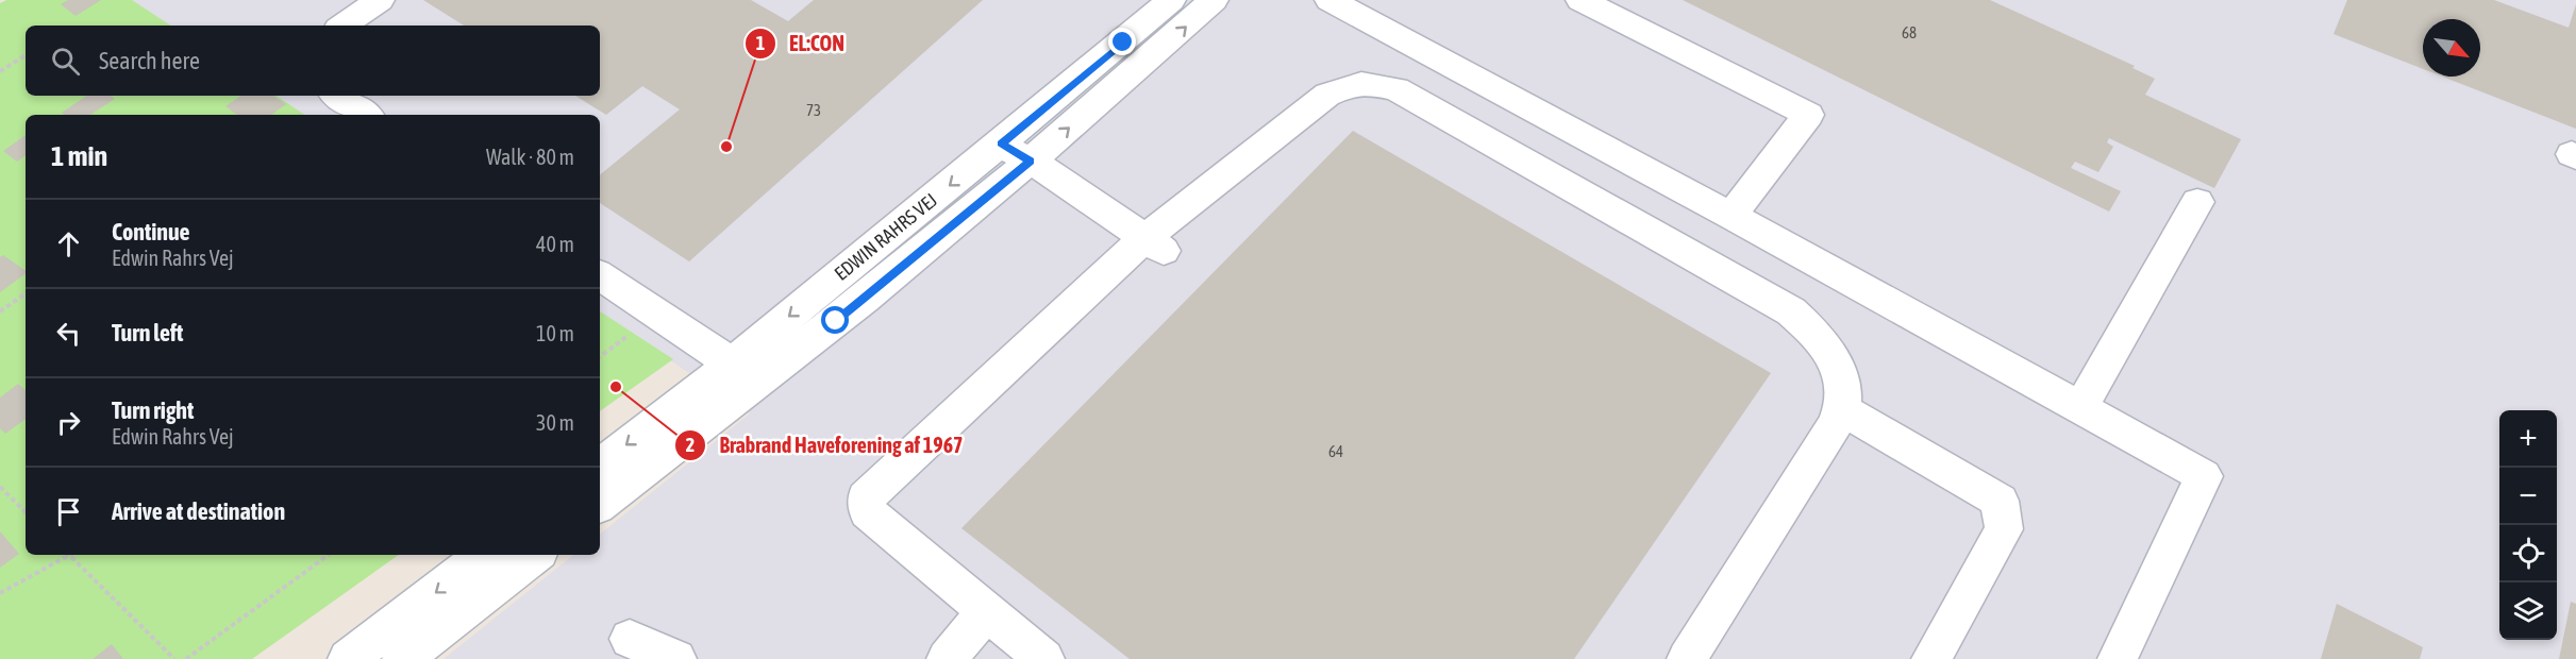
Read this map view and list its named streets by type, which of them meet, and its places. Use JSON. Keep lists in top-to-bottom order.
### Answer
{
  "streets": {
    "street": ["EDWIN RAHRS VEJ"]
  },
  "places": ["EL:CON", "Brabrand Haveforening af 1967"],
  "house_numbers": ["68", "73", "64"],
  "north": "bottom right",
  "page": {
    "search": "Search here",
    "heading": ["1 min", "Walk · 80 m"],
    "list": [
      ["Continue", "Edwin Rahrs Vej", "40 m"],
      ["Turn left", "10 m"],
      ["Turn right", "Edwin Rahrs Vej", "30 m"],
      "Arrive at destination"
    ],
    "map_buttons": ["+", "−"]
  }
}
